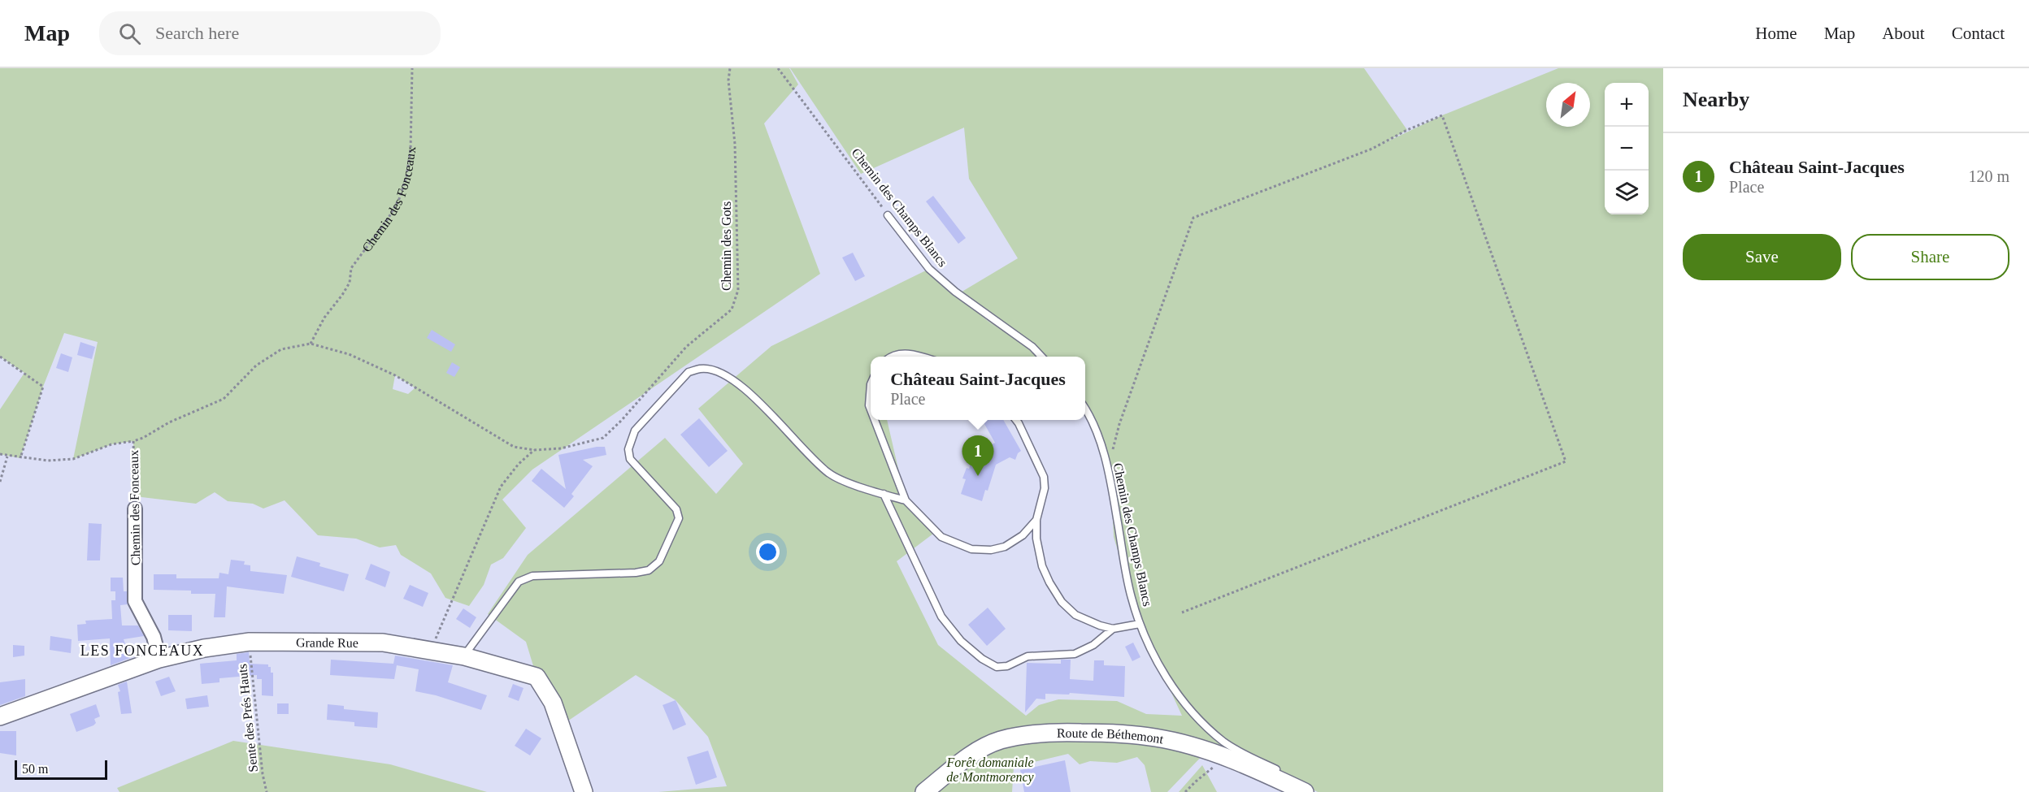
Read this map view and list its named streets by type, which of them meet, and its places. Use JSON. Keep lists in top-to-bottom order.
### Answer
{
  "streets": {
    "street": ["Chemin des Fonceaux", "Grande Rue", "Route de Béthemont"],
    "lane": ["Chemin des Champs Blancs"],
    "path": ["Chemin des Gots", "Sente des Prés Hauts"]
  },
  "crossings": [
    ["Chemin des Fonceaux", "Chemin des Gots"],
    ["Chemin des Fonceaux", "Grande Rue"],
    ["Chemin des Champs Blancs", "Route de Béthemont"],
    ["Grande Rue", "Sente des Prés Hauts"]
  ],
  "districts": ["LES FONCEAUX"],
  "parks": ["Forêt domaniale de Montmorency"],
  "scale_bar": "50 m",
  "north": "top right",
  "page": {
    "header": "Map",
    "search": "Search here",
    "nav": [
      "Home",
      "Map",
      "About",
      "Contact"
    ],
    "heading": "Nearby",
    "map_buttons": ["+", "−"],
    "list": [
      {
        "mark": "1",
        "name": "Château Saint-Jacques",
        "note": "Place",
        "value": "120 m"
      }
    ],
    "buttons": ["Save", "Share"],
    "popup": ["Château Saint-Jacques", "Place"],
    "pins": "1",
    "scale": "50 m"
  }
}
